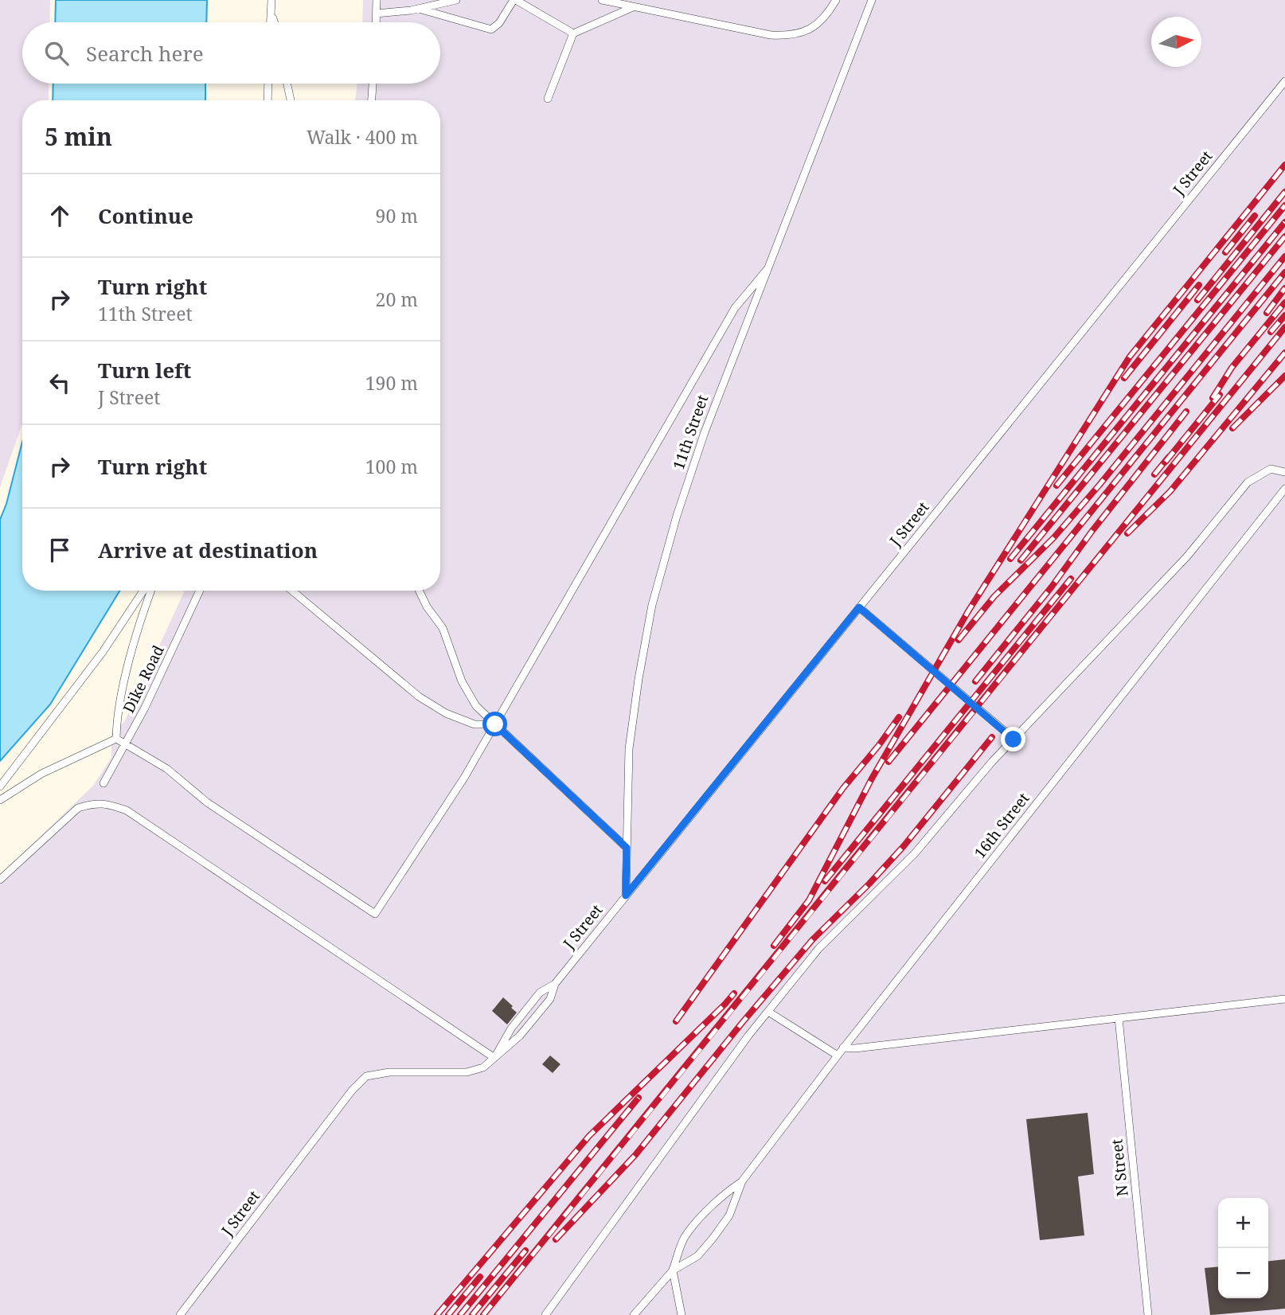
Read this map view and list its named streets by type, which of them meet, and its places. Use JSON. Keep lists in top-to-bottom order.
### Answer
{
  "streets": {
    "lane": [
      "J Street",
      "11th Street",
      "Dike Road",
      "16th Street",
      "N Street"
    ]
  },
  "crossings": [
    ["J Street", "11th Street"]
  ],
  "north": "right",
  "page": {
    "search": "Search here",
    "heading": ["5 min", "Walk · 400 m"],
    "list": [
      ["Continue", "90 m"],
      ["Turn right", "11th Street", "20 m"],
      ["Turn left", "J Street", "190 m"],
      ["Turn right", "100 m"],
      "Arrive at destination"
    ],
    "map_buttons": ["+", "−"]
  }
}
